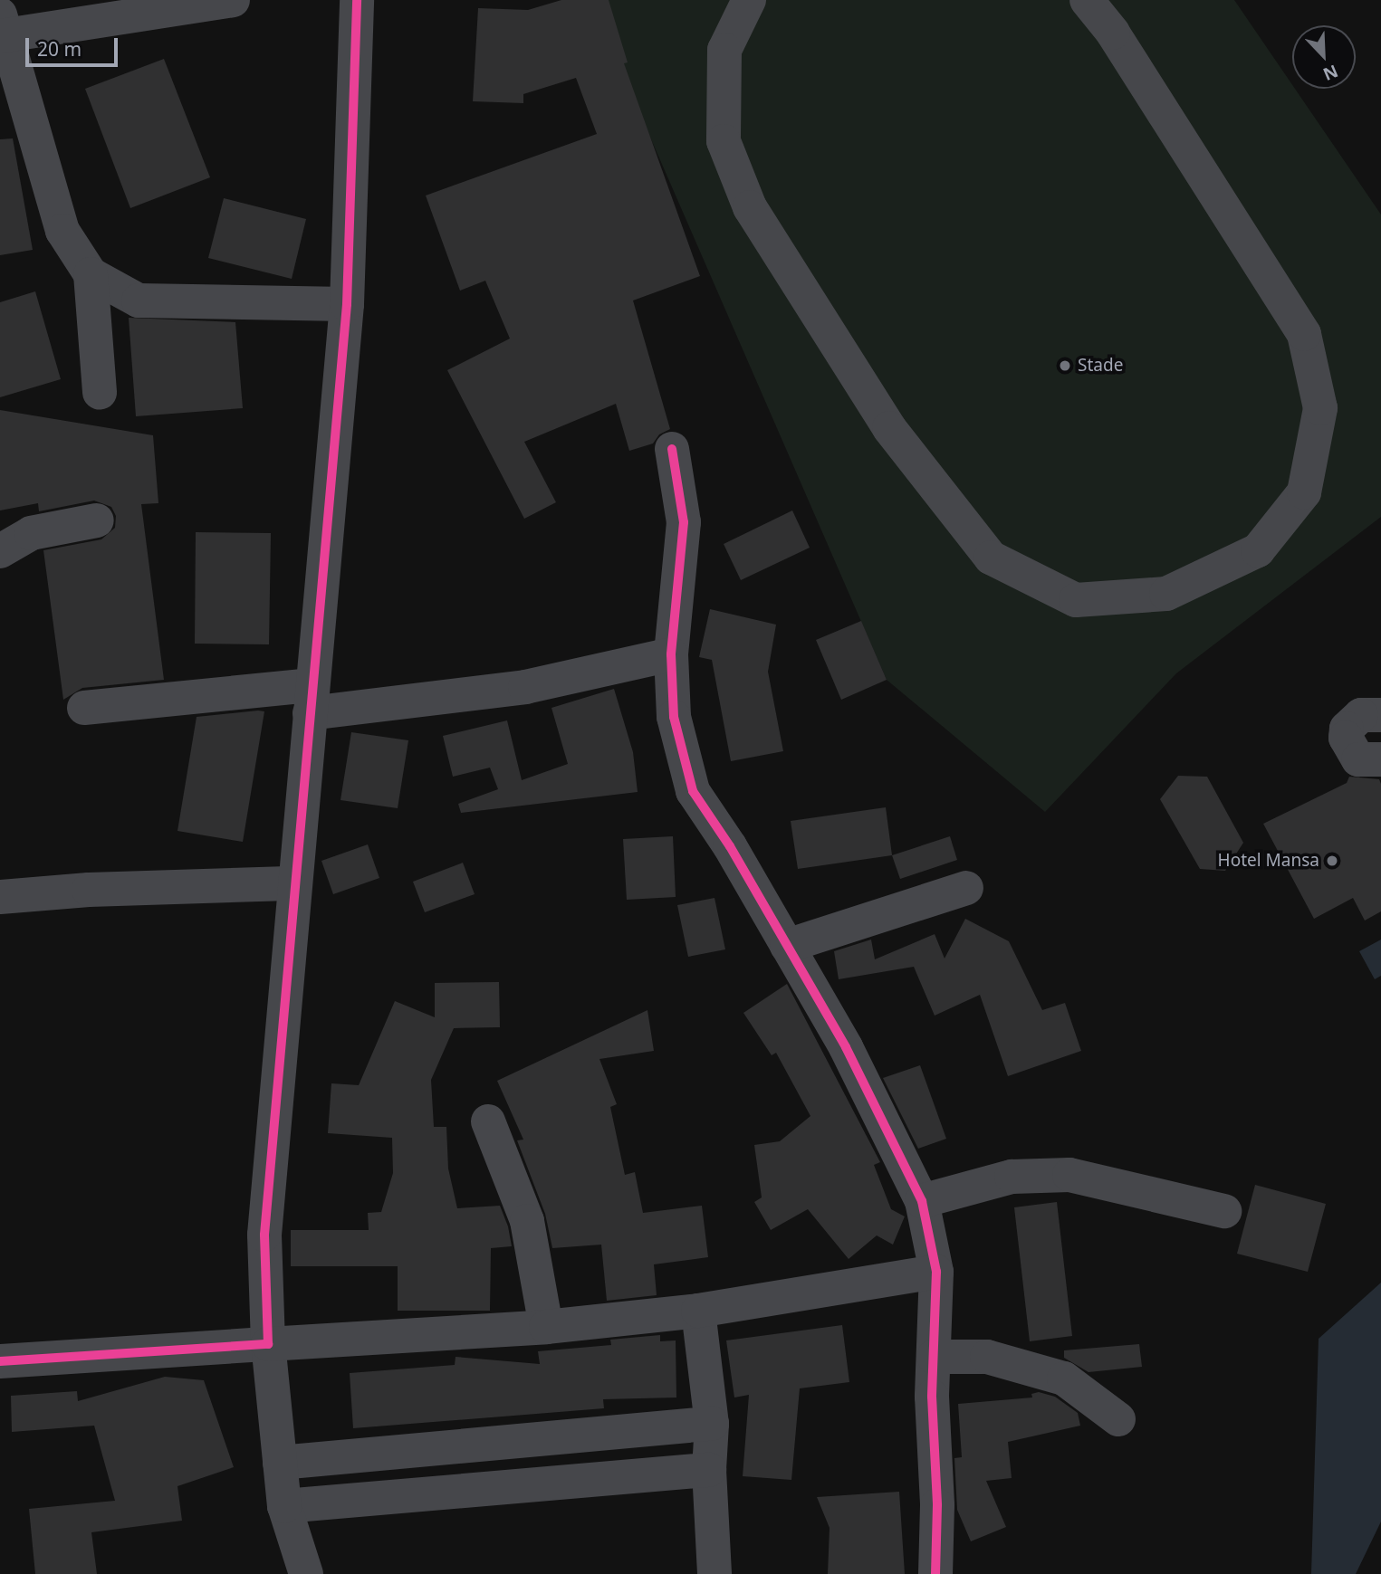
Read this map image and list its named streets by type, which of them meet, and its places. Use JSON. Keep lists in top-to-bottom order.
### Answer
{
  "places": ["Stade", "Hotel Mansa"],
  "scale_bar": "20 m",
  "north": "bottom right"
}
